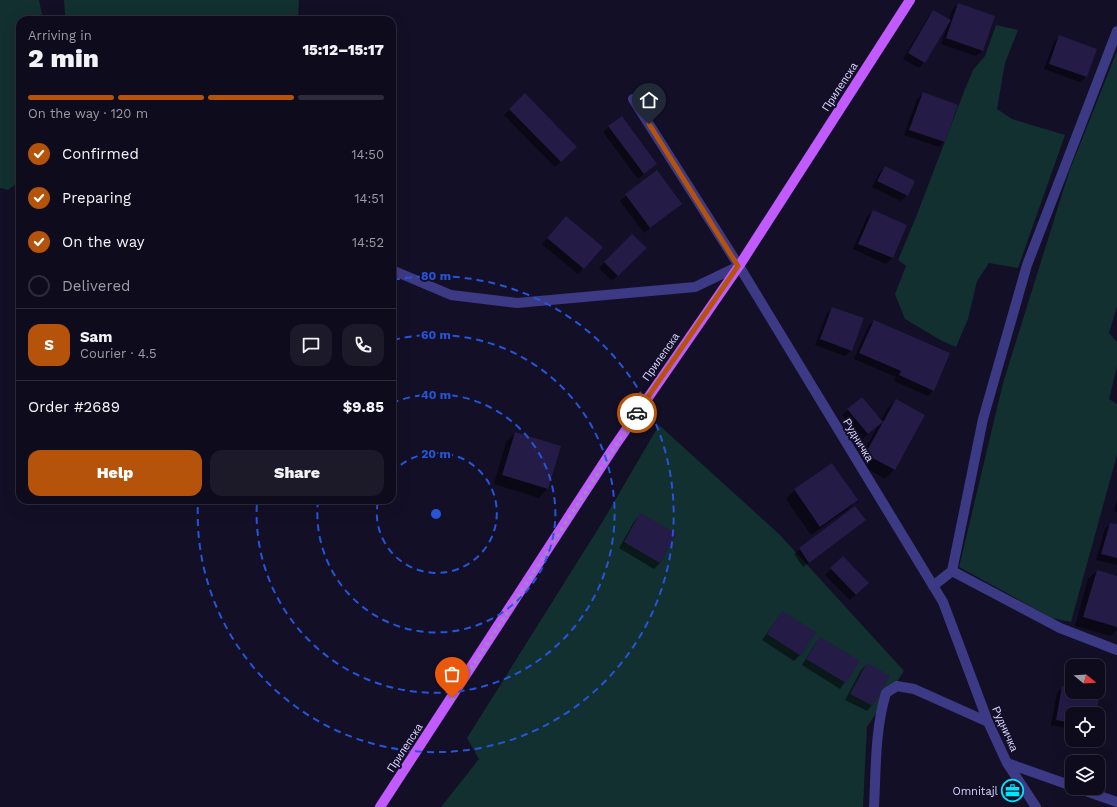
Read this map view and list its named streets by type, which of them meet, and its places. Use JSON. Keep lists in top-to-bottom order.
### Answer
{
  "streets": {
    "main road": ["Прилепска"],
    "street": ["Рудничка"]
  },
  "crossings": [
    ["Прилепска", "Рудничка"]
  ],
  "places": {
    "office": ["Omnitajl"]
  },
  "north": "right",
  "page": {
    "heading": ["2 min", "Arriving in", "15:12–15:17"],
    "panel": [
      "Sam",
      "Courier · 4.5",
      "Order #2689",
      "$9.85"
    ],
    "bar": "On the way · 120 m",
    "list": [
      ["Confirmed", "14:50"],
      ["Preparing", "14:51"],
      ["On the way", "14:52"],
      "Delivered"
    ],
    "round": "S",
    "buttons": ["Help", "Share"]
  },
  "rings": [
    "80 m",
    "60 m",
    "40 m",
    "20 m"
  ]
}
